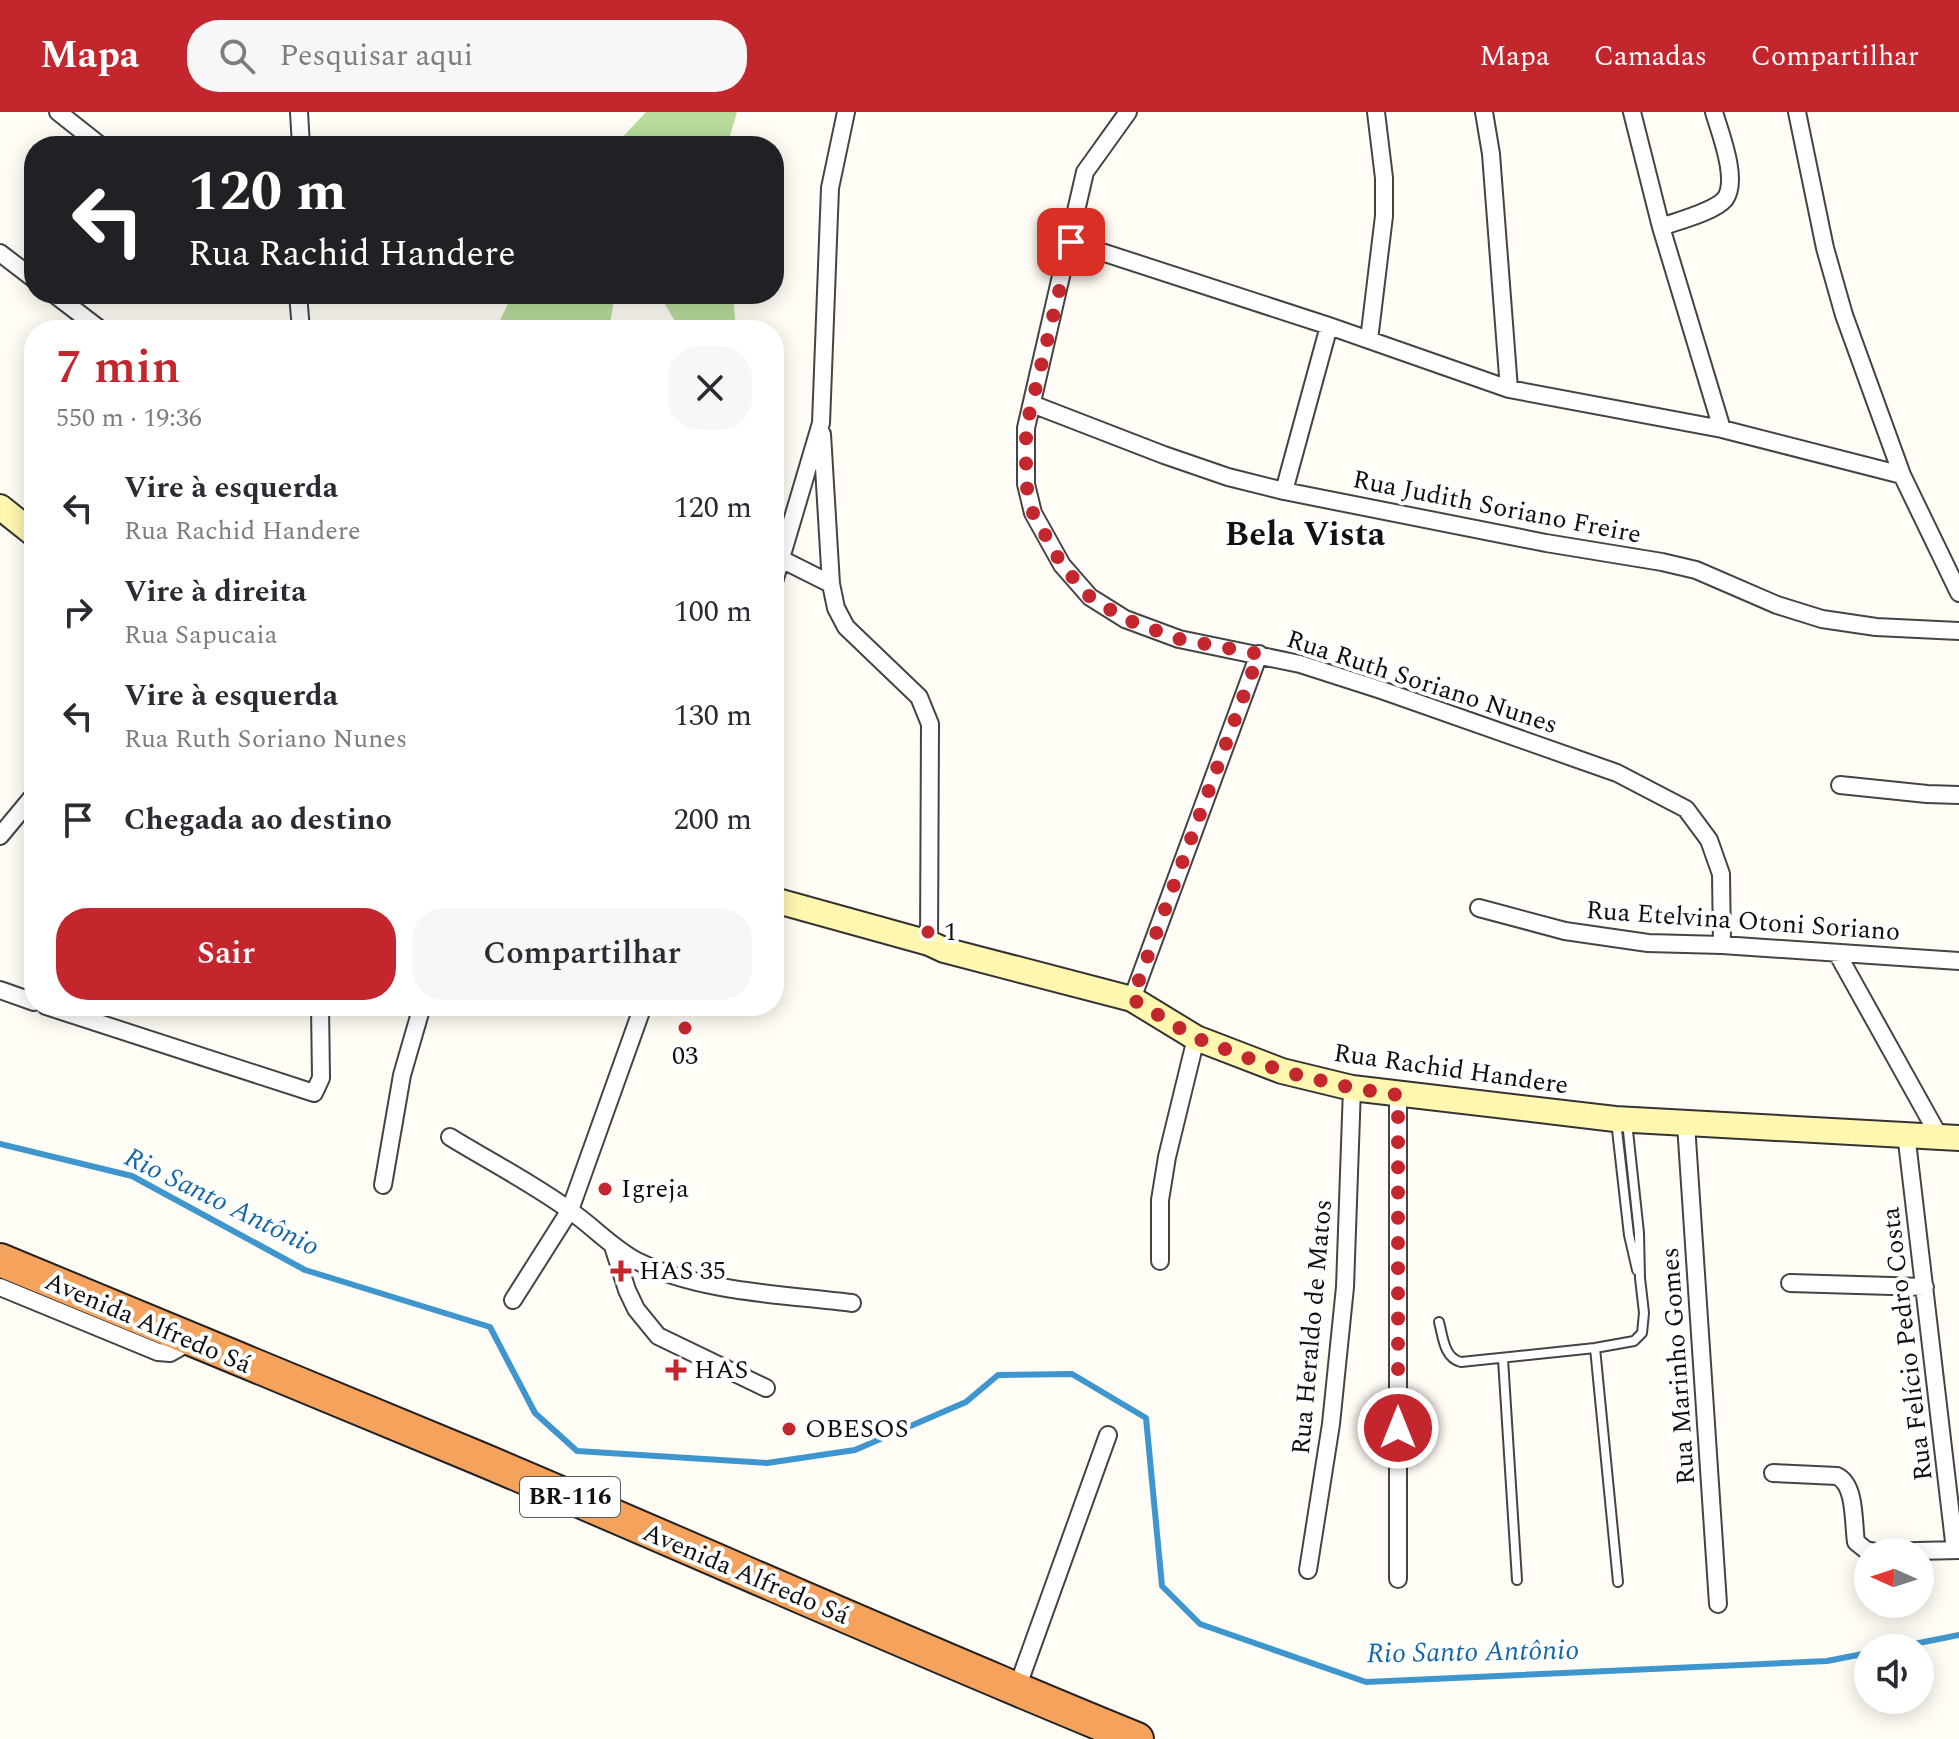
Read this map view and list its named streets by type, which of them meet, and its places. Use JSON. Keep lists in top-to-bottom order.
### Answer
{
  "streets": {
    "highway": ["Avenida Alfredo Sá", "BR-116"],
    "street": [
      "Rua Judith Soriano Freire",
      "Rua Ruth Soriano Nunes",
      "Rua Etelvina Otoni Soriano",
      "Rua Rachid Handere",
      "Rua Heraldo de Matos",
      "Rua Felício Pedro Costa",
      "Rua Marinho Gomes"
    ]
  },
  "crossings": [
    ["Rua Judith Soriano Freire", "Rua Ruth Soriano Nunes"],
    ["Rua Ruth Soriano Nunes", "Rua Etelvina Otoni Soriano"],
    ["Rua Rachid Handere", "Rua Heraldo de Matos"],
    ["Rua Rachid Handere", "Rua Felício Pedro Costa"],
    ["Rua Rachid Handere", "Rua Marinho Gomes"]
  ],
  "districts": ["Bela Vista"],
  "water": ["Rio Santo Antônio"],
  "places": {
    "other": [
      "1",
      "03",
      "Igreja",
      "OBESOS"
    ],
    "health": ["HAS 35", "HAS"]
  },
  "north": "left",
  "page": {
    "header": "Mapa",
    "search": "Pesquisar aqui",
    "nav": ["Mapa", "Camadas", "Compartilhar"],
    "turn": ["120 m", "Rua Rachid Handere"],
    "heading": ["7 min", "550 m · 19:36"],
    "list": [
      {
        "name": "Vire à esquerda",
        "note": "Rua Rachid Handere",
        "value": "120 m"
      },
      {
        "name": "Vire à direita",
        "note": "Rua Sapucaia",
        "value": "100 m"
      },
      {
        "name": "Vire à esquerda",
        "note": "Rua Ruth Soriano Nunes",
        "value": "130 m"
      },
      {
        "name": "Chegada ao destino",
        "value": "200 m"
      }
    ],
    "buttons": ["Sair", "Compartilhar"]
  }
}
